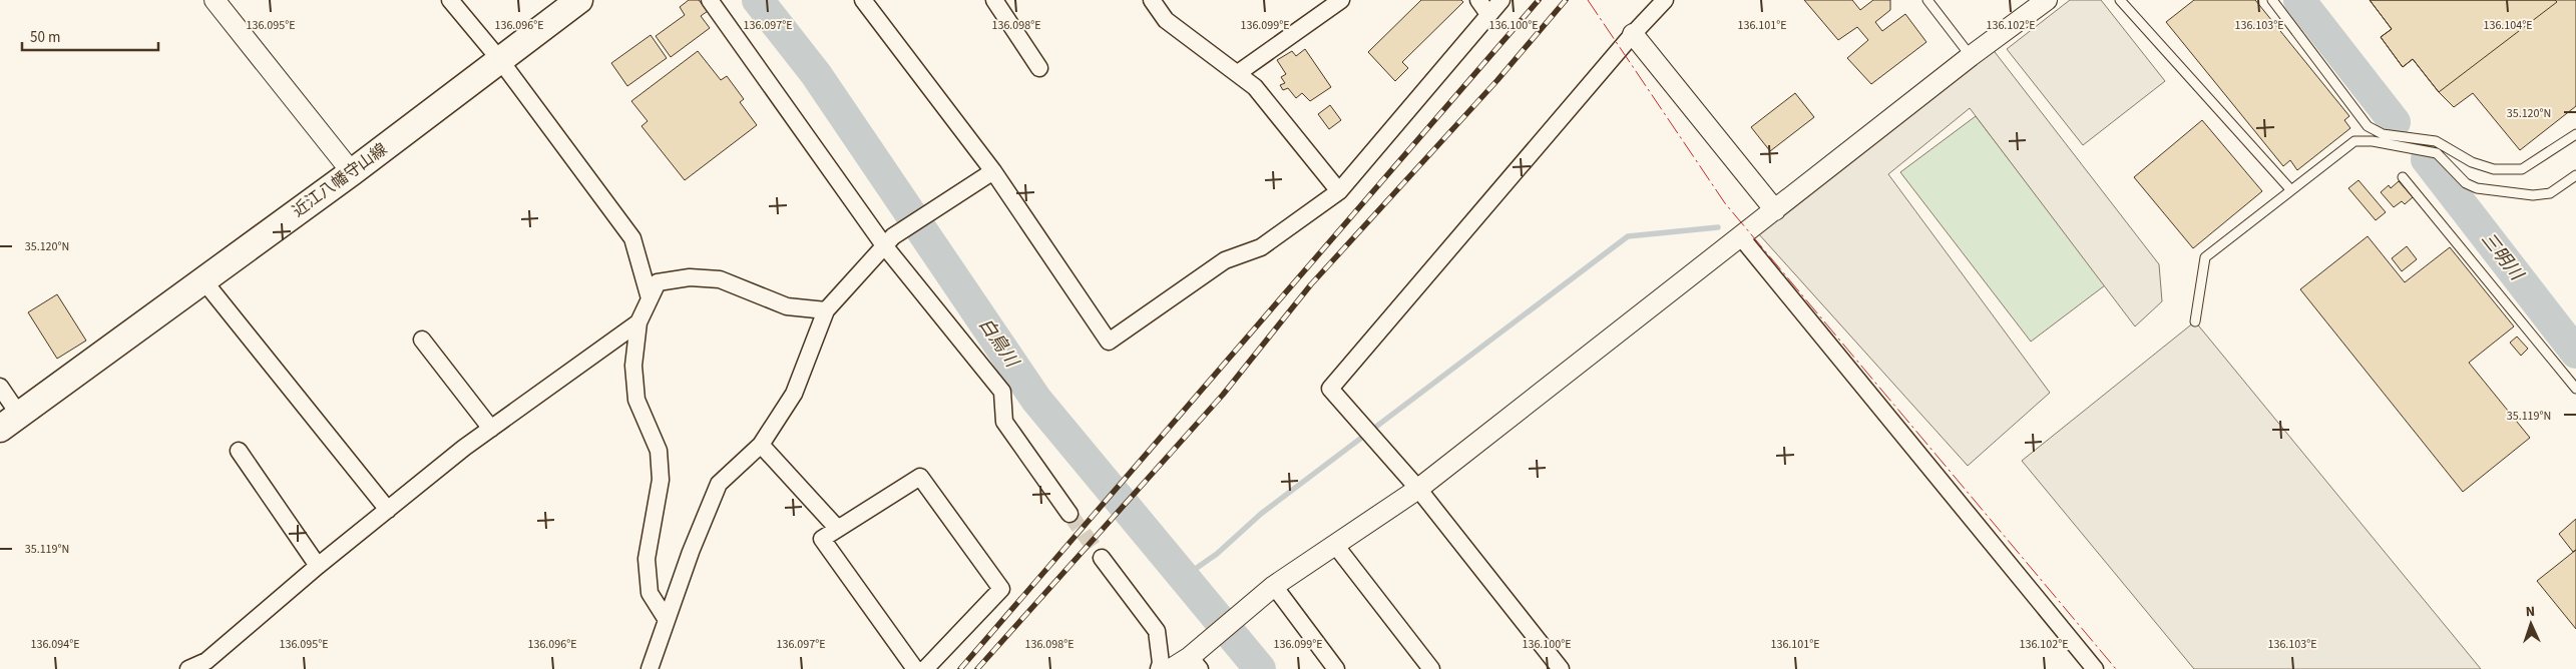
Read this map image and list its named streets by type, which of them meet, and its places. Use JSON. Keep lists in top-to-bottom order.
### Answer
{
  "streets": {
    "main road": ["近江八幡守山線"]
  },
  "water": ["三明川", "白鳥川"],
  "scale_bar": "50 m",
  "north": "top",
  "coordinates": [
    "136.095°E",
    "136.096°E",
    "136.097°E",
    "136.098°E",
    "136.099°E",
    "136.100°E",
    "136.101°E",
    "136.102°E",
    "136.103°E",
    "136.104°E",
    "35.120°N",
    "35.119°N",
    "136.094°E"
  ]
}
